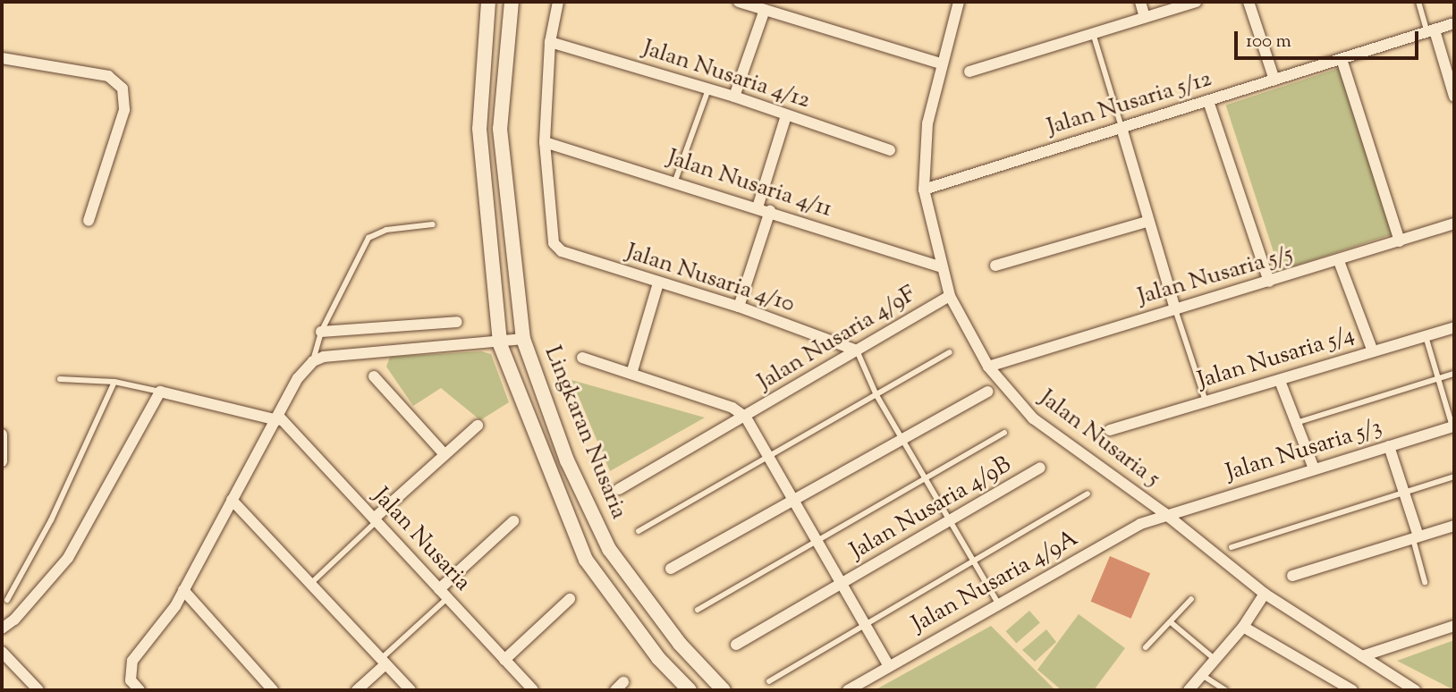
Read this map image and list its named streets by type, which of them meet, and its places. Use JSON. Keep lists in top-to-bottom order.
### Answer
{
  "streets": {
    "main road": ["Lingkaran Nusaria"],
    "street": [
      "Jalan Nusaria 4/12",
      "Jalan Nusaria 5/12",
      "Jalan Nusaria 4/11",
      "Jalan Nusaria 5/5",
      "Jalan Nusaria 4/10",
      "Jalan Nusaria 4/9F",
      "Jalan Nusaria 5/4",
      "Jalan Nusaria 5",
      "Jalan Nusaria 5/3",
      "Jalan Nusaria 4/9B",
      "Jalan Nusaria",
      "Jalan Nusaria 4/9A"
    ]
  },
  "crossings": [
    ["Jalan Nusaria 5/12", "Jalan Nusaria 5"],
    ["Jalan Nusaria 4/11", "Jalan Nusaria 4/10"],
    ["Jalan Nusaria 4/11", "Jalan Nusaria 5"],
    ["Jalan Nusaria 5/5", "Jalan Nusaria 5"],
    ["Jalan Nusaria 4/10", "Jalan Nusaria 4/9F"],
    ["Jalan Nusaria 4/9F", "Jalan Nusaria 5"],
    ["Jalan Nusaria 5", "Jalan Nusaria 5/3"],
    ["Jalan Nusaria 5", "Jalan Nusaria 4/9A"],
    ["Jalan Nusaria 5/3", "Jalan Nusaria 4/9A"]
  ],
  "scale_bar": "100 m"
}
